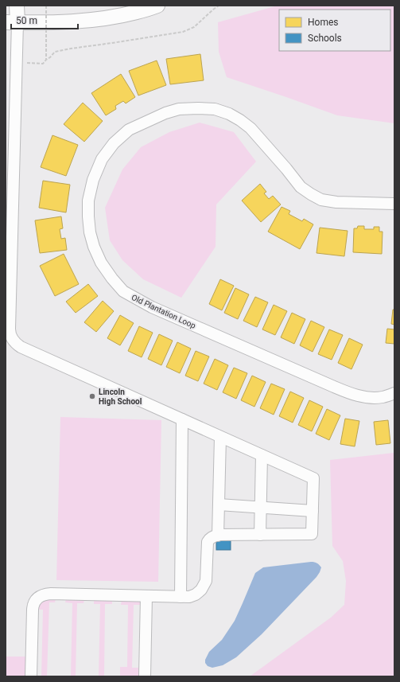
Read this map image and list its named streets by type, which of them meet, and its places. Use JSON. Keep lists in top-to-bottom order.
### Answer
{
  "streets": {
    "street": ["Old Plantation Loop"]
  },
  "places": ["Lincoln High School"],
  "legend": ["Homes", "Schools"],
  "scale_bar": "50 m"
}
